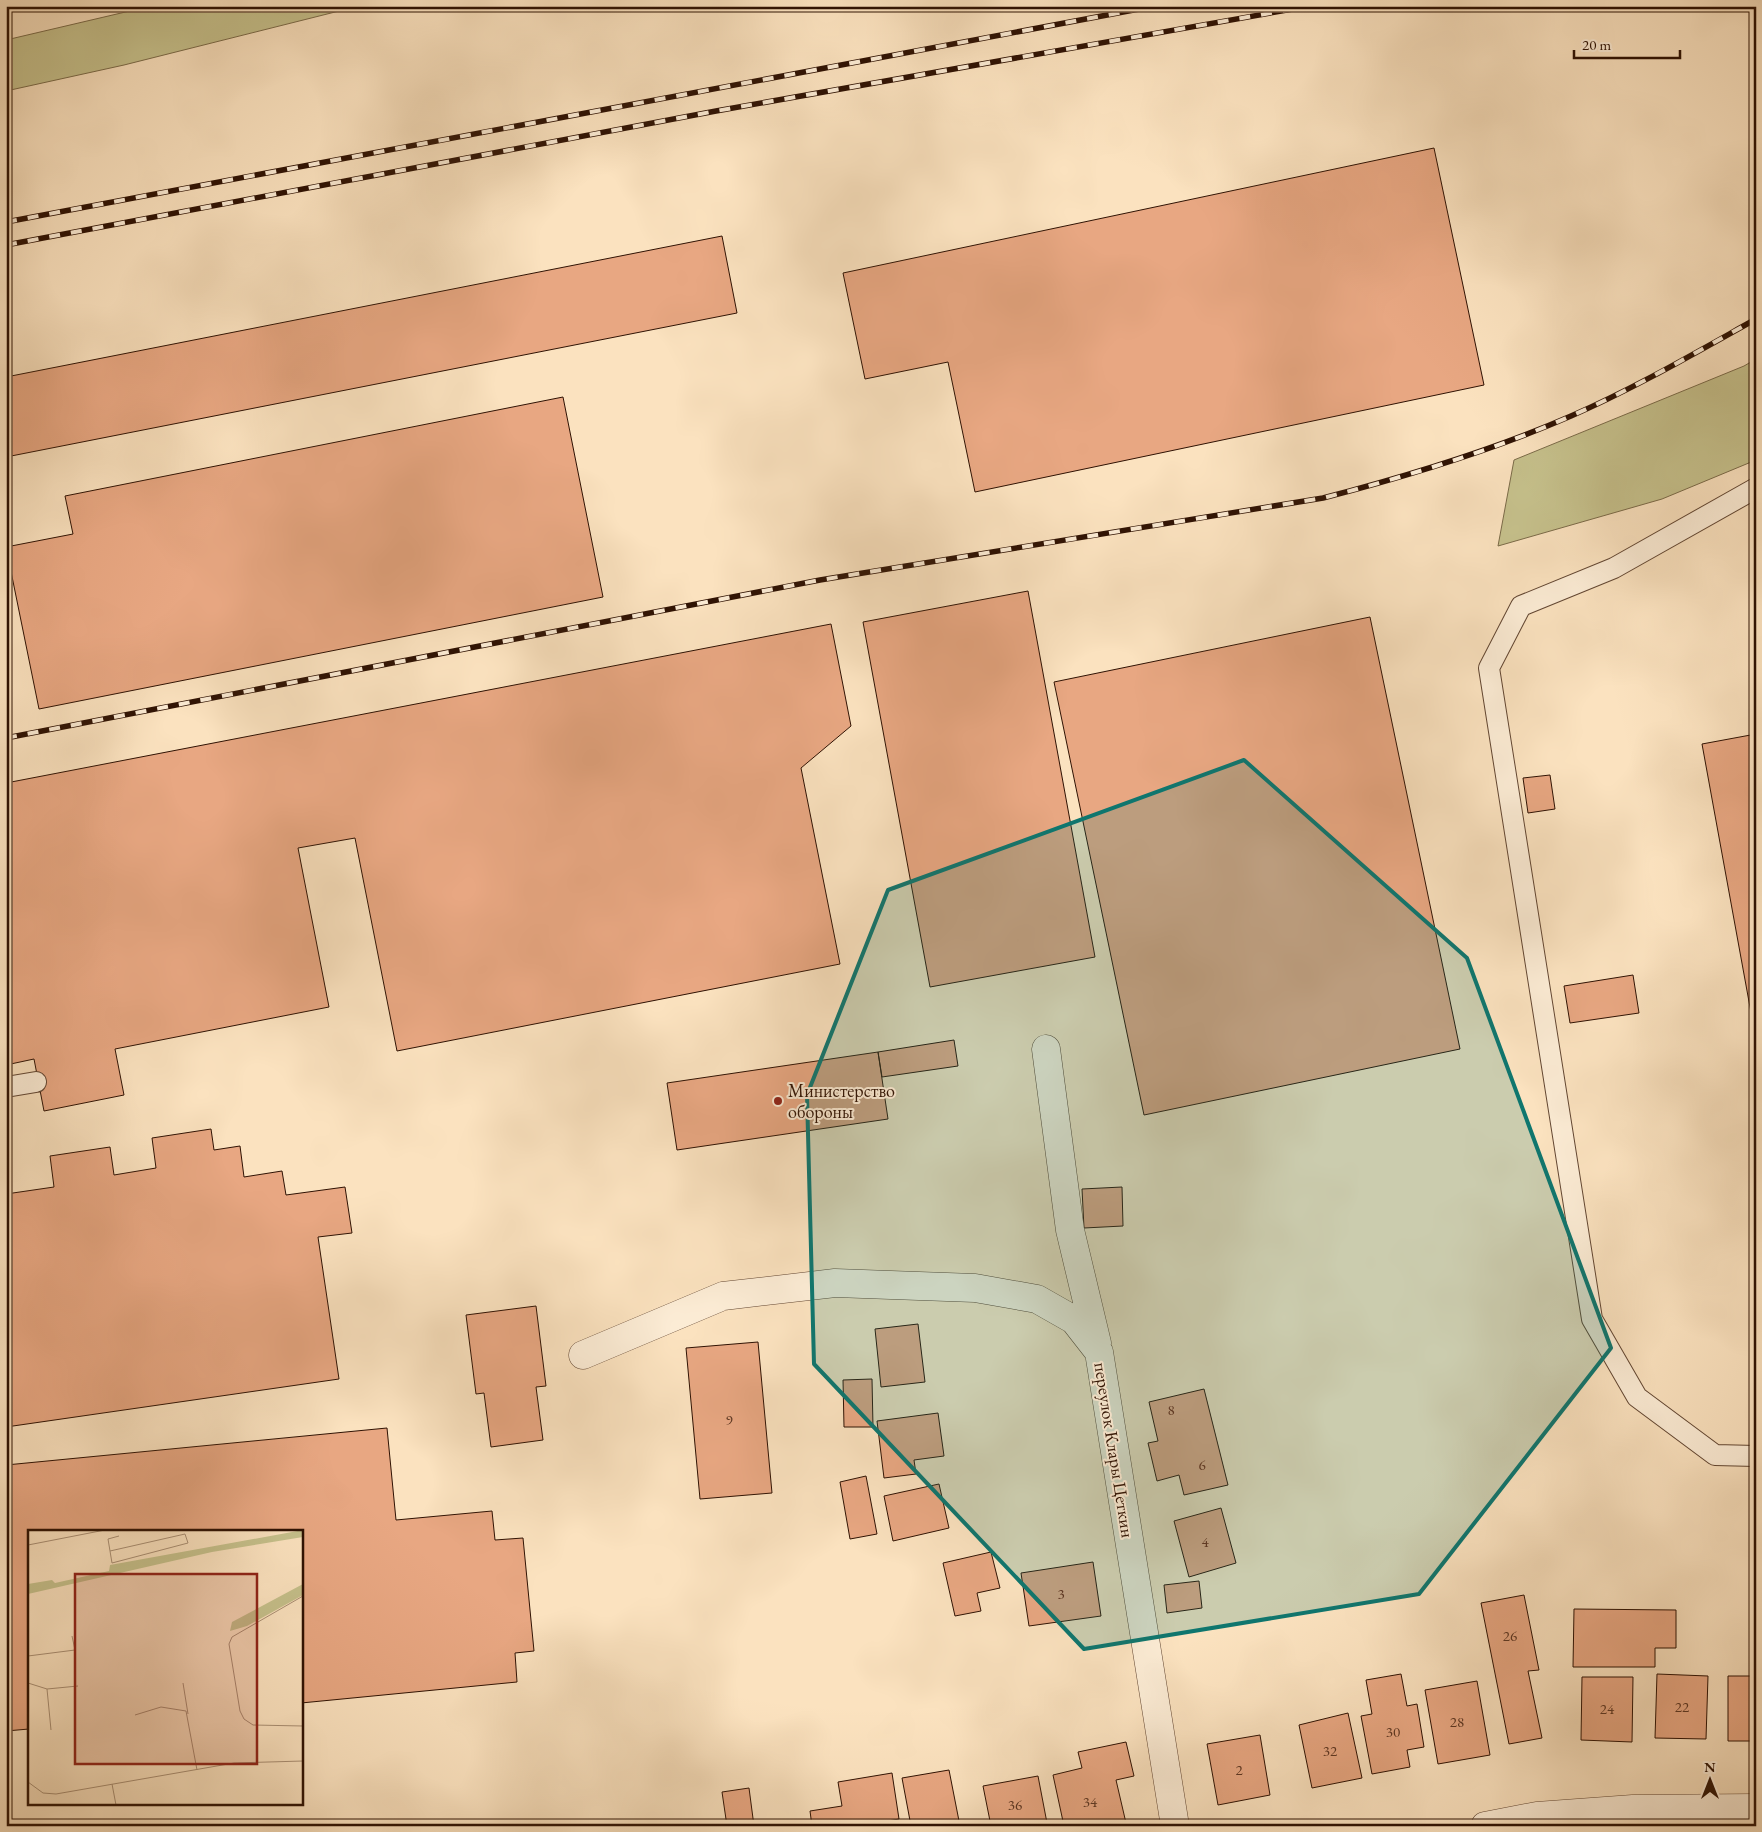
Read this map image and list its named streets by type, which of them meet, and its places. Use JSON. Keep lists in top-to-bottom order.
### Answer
{
  "streets": {
    "street": ["переулок Клары Цеткин"]
  },
  "places": ["Министерство обороны"],
  "house_numbers": [
    "8",
    "9",
    "6",
    "4",
    "3",
    "26",
    "22",
    "24",
    "28",
    "30",
    "32",
    "2",
    "34",
    "36"
  ],
  "scale_bar": "20 m",
  "north": "top"
}
